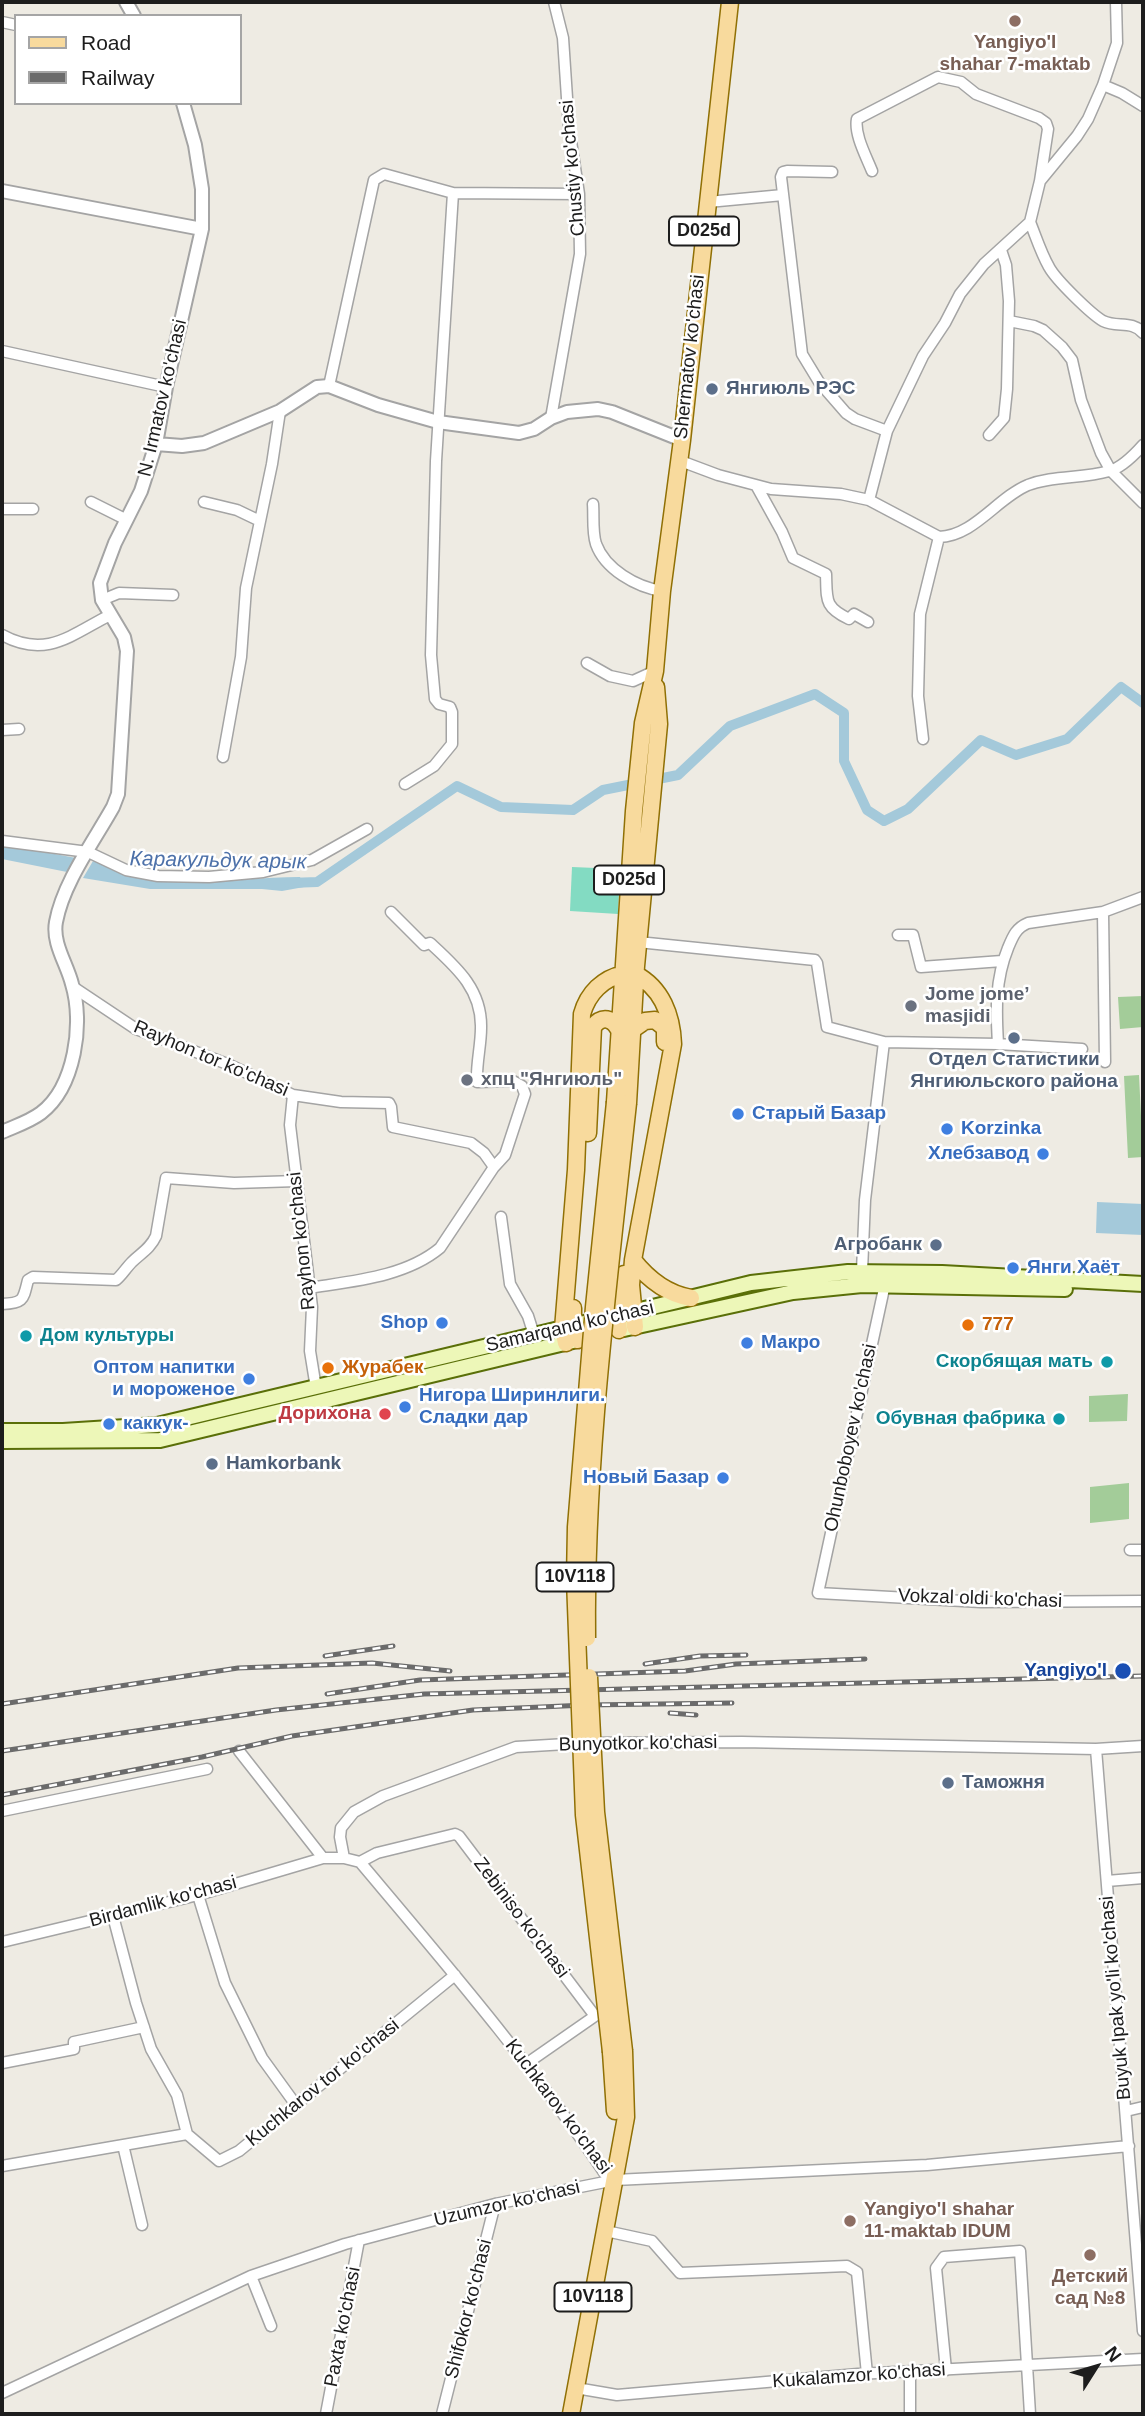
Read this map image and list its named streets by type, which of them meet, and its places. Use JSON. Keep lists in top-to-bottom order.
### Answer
{
  "streets": {
    "main road": [
      "D025d",
      "Shermatov ko'chasi",
      "Samarqand ko'chasi",
      "10V118",
      "Kuchkarov ko'chasi"
    ],
    "street": [
      "Chustiy ko'chasi",
      "N. Irmatov ko'chasi",
      "Rayhon tor ko'chasi",
      "Rayhon ko'chasi",
      "Ohunboboyev ko'chasi",
      "Vokzal oldi ko'chasi",
      "Bunyotkor ko'chasi",
      "Birdamlik ko'chasi",
      "Zebiniso ko'chasi",
      "Buyuk Ipak yo'li ko'chasi",
      "Kuchkarov tor ko'chasi",
      "Uzumzor ko'chasi",
      "Shifokor ko'chasi",
      "Paxta ko'chasi",
      "Kukalamzor ko'chasi"
    ]
  },
  "crossings": [
    ["D025d", "Shermatov ko'chasi"],
    ["D025d", "10V118"],
    ["Rayhon tor ko'chasi", "Rayhon ko'chasi"],
    ["Rayhon ko'chasi", "Samarqand ko'chasi"],
    ["Samarqand ko'chasi", "Ohunboboyev ko'chasi"],
    ["Ohunboboyev ko'chasi", "Vokzal oldi ko'chasi"],
    ["10V118", "Kuchkarov ko'chasi"],
    ["10V118", "Uzumzor ko'chasi"],
    ["Bunyotkor ko'chasi", "Buyuk Ipak yo'li ko'chasi"],
    ["Zebiniso ko'chasi", "Kuchkarov ko'chasi"],
    ["Buyuk Ipak yo'li ko'chasi", "Uzumzor ko'chasi"],
    ["Kuchkarov tor ko'chasi", "Kuchkarov ko'chasi"],
    ["Kuchkarov ko'chasi", "Uzumzor ko'chasi"],
    ["Kuchkarov ko'chasi", "Kukalamzor ko'chasi"],
    ["Uzumzor ko'chasi", "Shifokor ko'chasi"],
    ["Uzumzor ko'chasi", "Paxta ko'chasi"]
  ],
  "water": ["Каракульдук арык"],
  "places": [
    "Yangiyo'l shahar 7-maktab",
    "Янгиюль РЭС",
    "Jome jome’ masjidi",
    "Отдел Статистики Янгиюльского района",
    "хпц \"Янгиюль\"",
    "Cтарый Базар",
    "Korzinka",
    "Хлебзавод",
    "Агробанк",
    "Янги Хаёт",
    "Shop",
    "777",
    "Дом культуры",
    "Макро",
    "Скорбящая мать",
    "Журабек",
    "Оптом напитки и мороженое",
    "Нигора Ширинлиги. Сладки дар",
    "Дорихона",
    "Обувная фабрика",
    "каккук-",
    "Hamkorbank",
    "Новый Базар",
    "Yangiyo'l",
    "Таможня",
    "Yangiyo'l shahar 11-maktab IDUM",
    "Детский сад №8"
  ],
  "legend": ["Road", "Railway"],
  "north": "top right"
}
